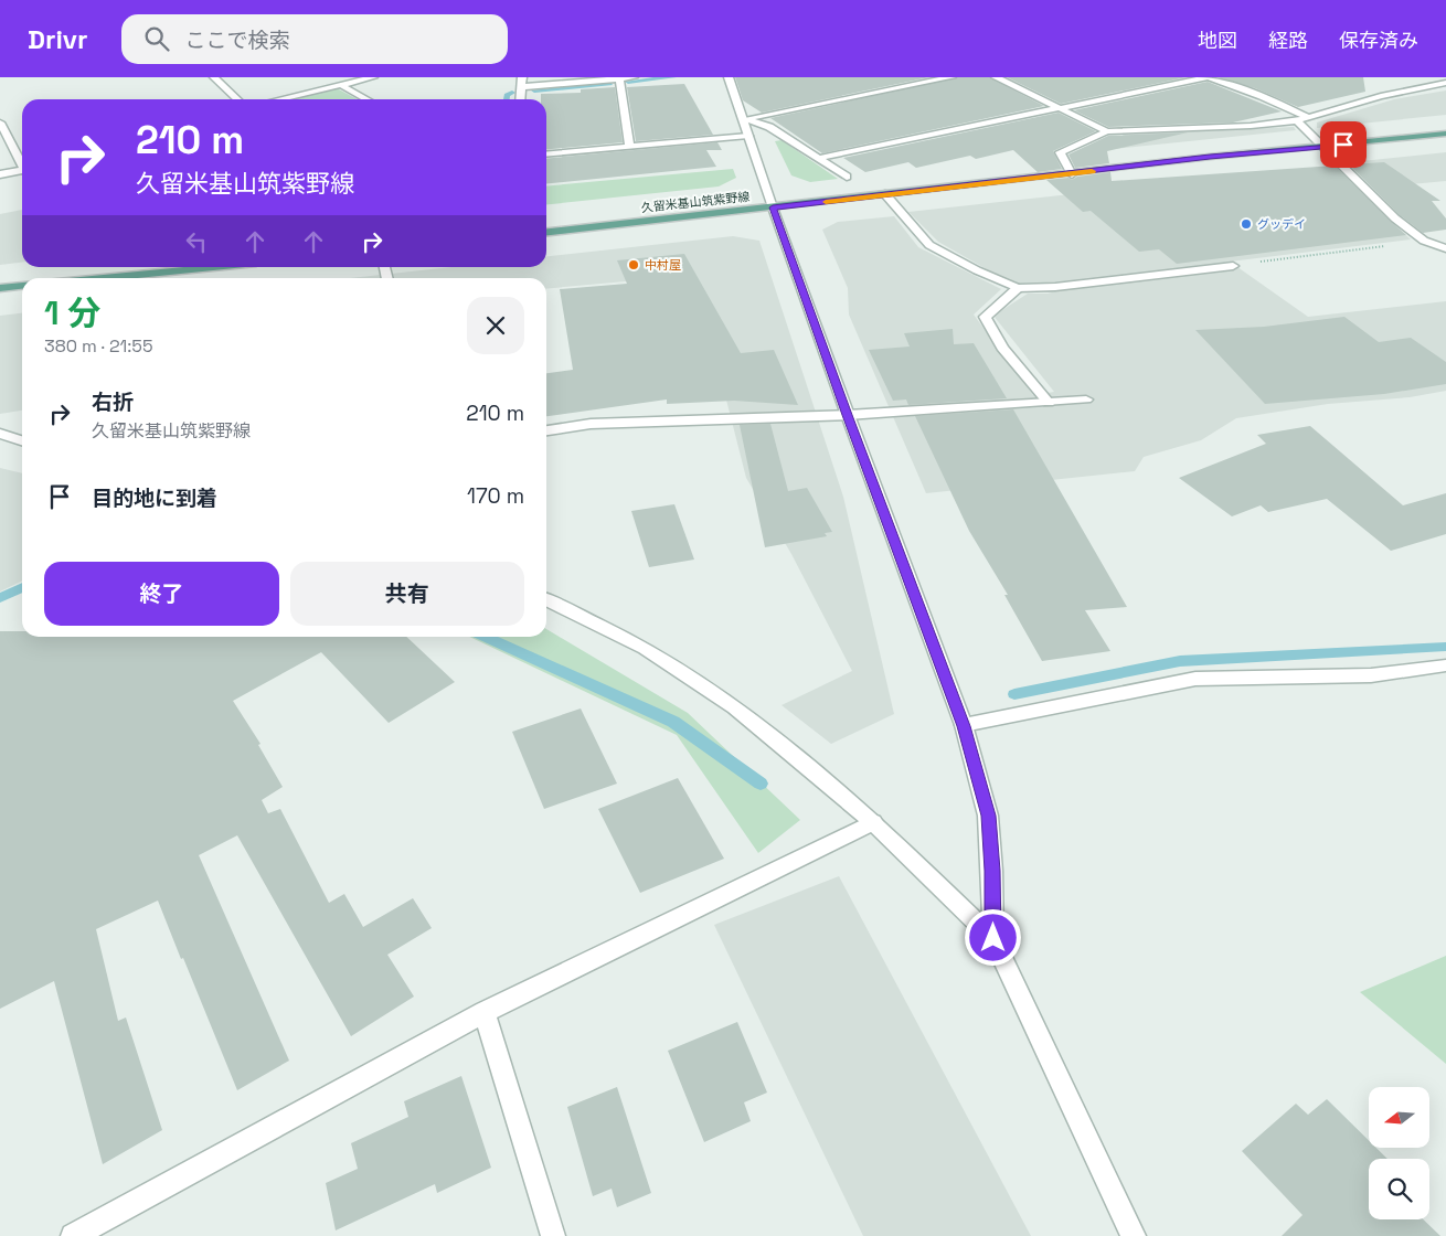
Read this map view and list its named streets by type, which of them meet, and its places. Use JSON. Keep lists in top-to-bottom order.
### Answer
{
  "streets": {
    "main road": ["久留米基山筑紫野線"]
  },
  "places": ["グッデイ", "中村屋"],
  "north": "left",
  "page": {
    "header": "Drivr",
    "search": "ここで検索",
    "nav": ["地図", "経路", "保存済み"],
    "turn": ["210 m", "久留米基山筑紫野線"],
    "heading": ["1 分", "380 m · 21:55"],
    "list": [
      {
        "name": "右折",
        "note": "久留米基山筑紫野線",
        "value": "210 m"
      },
      {
        "name": "目的地に到着",
        "value": "170 m"
      }
    ],
    "buttons": ["終了", "共有"]
  }
}
